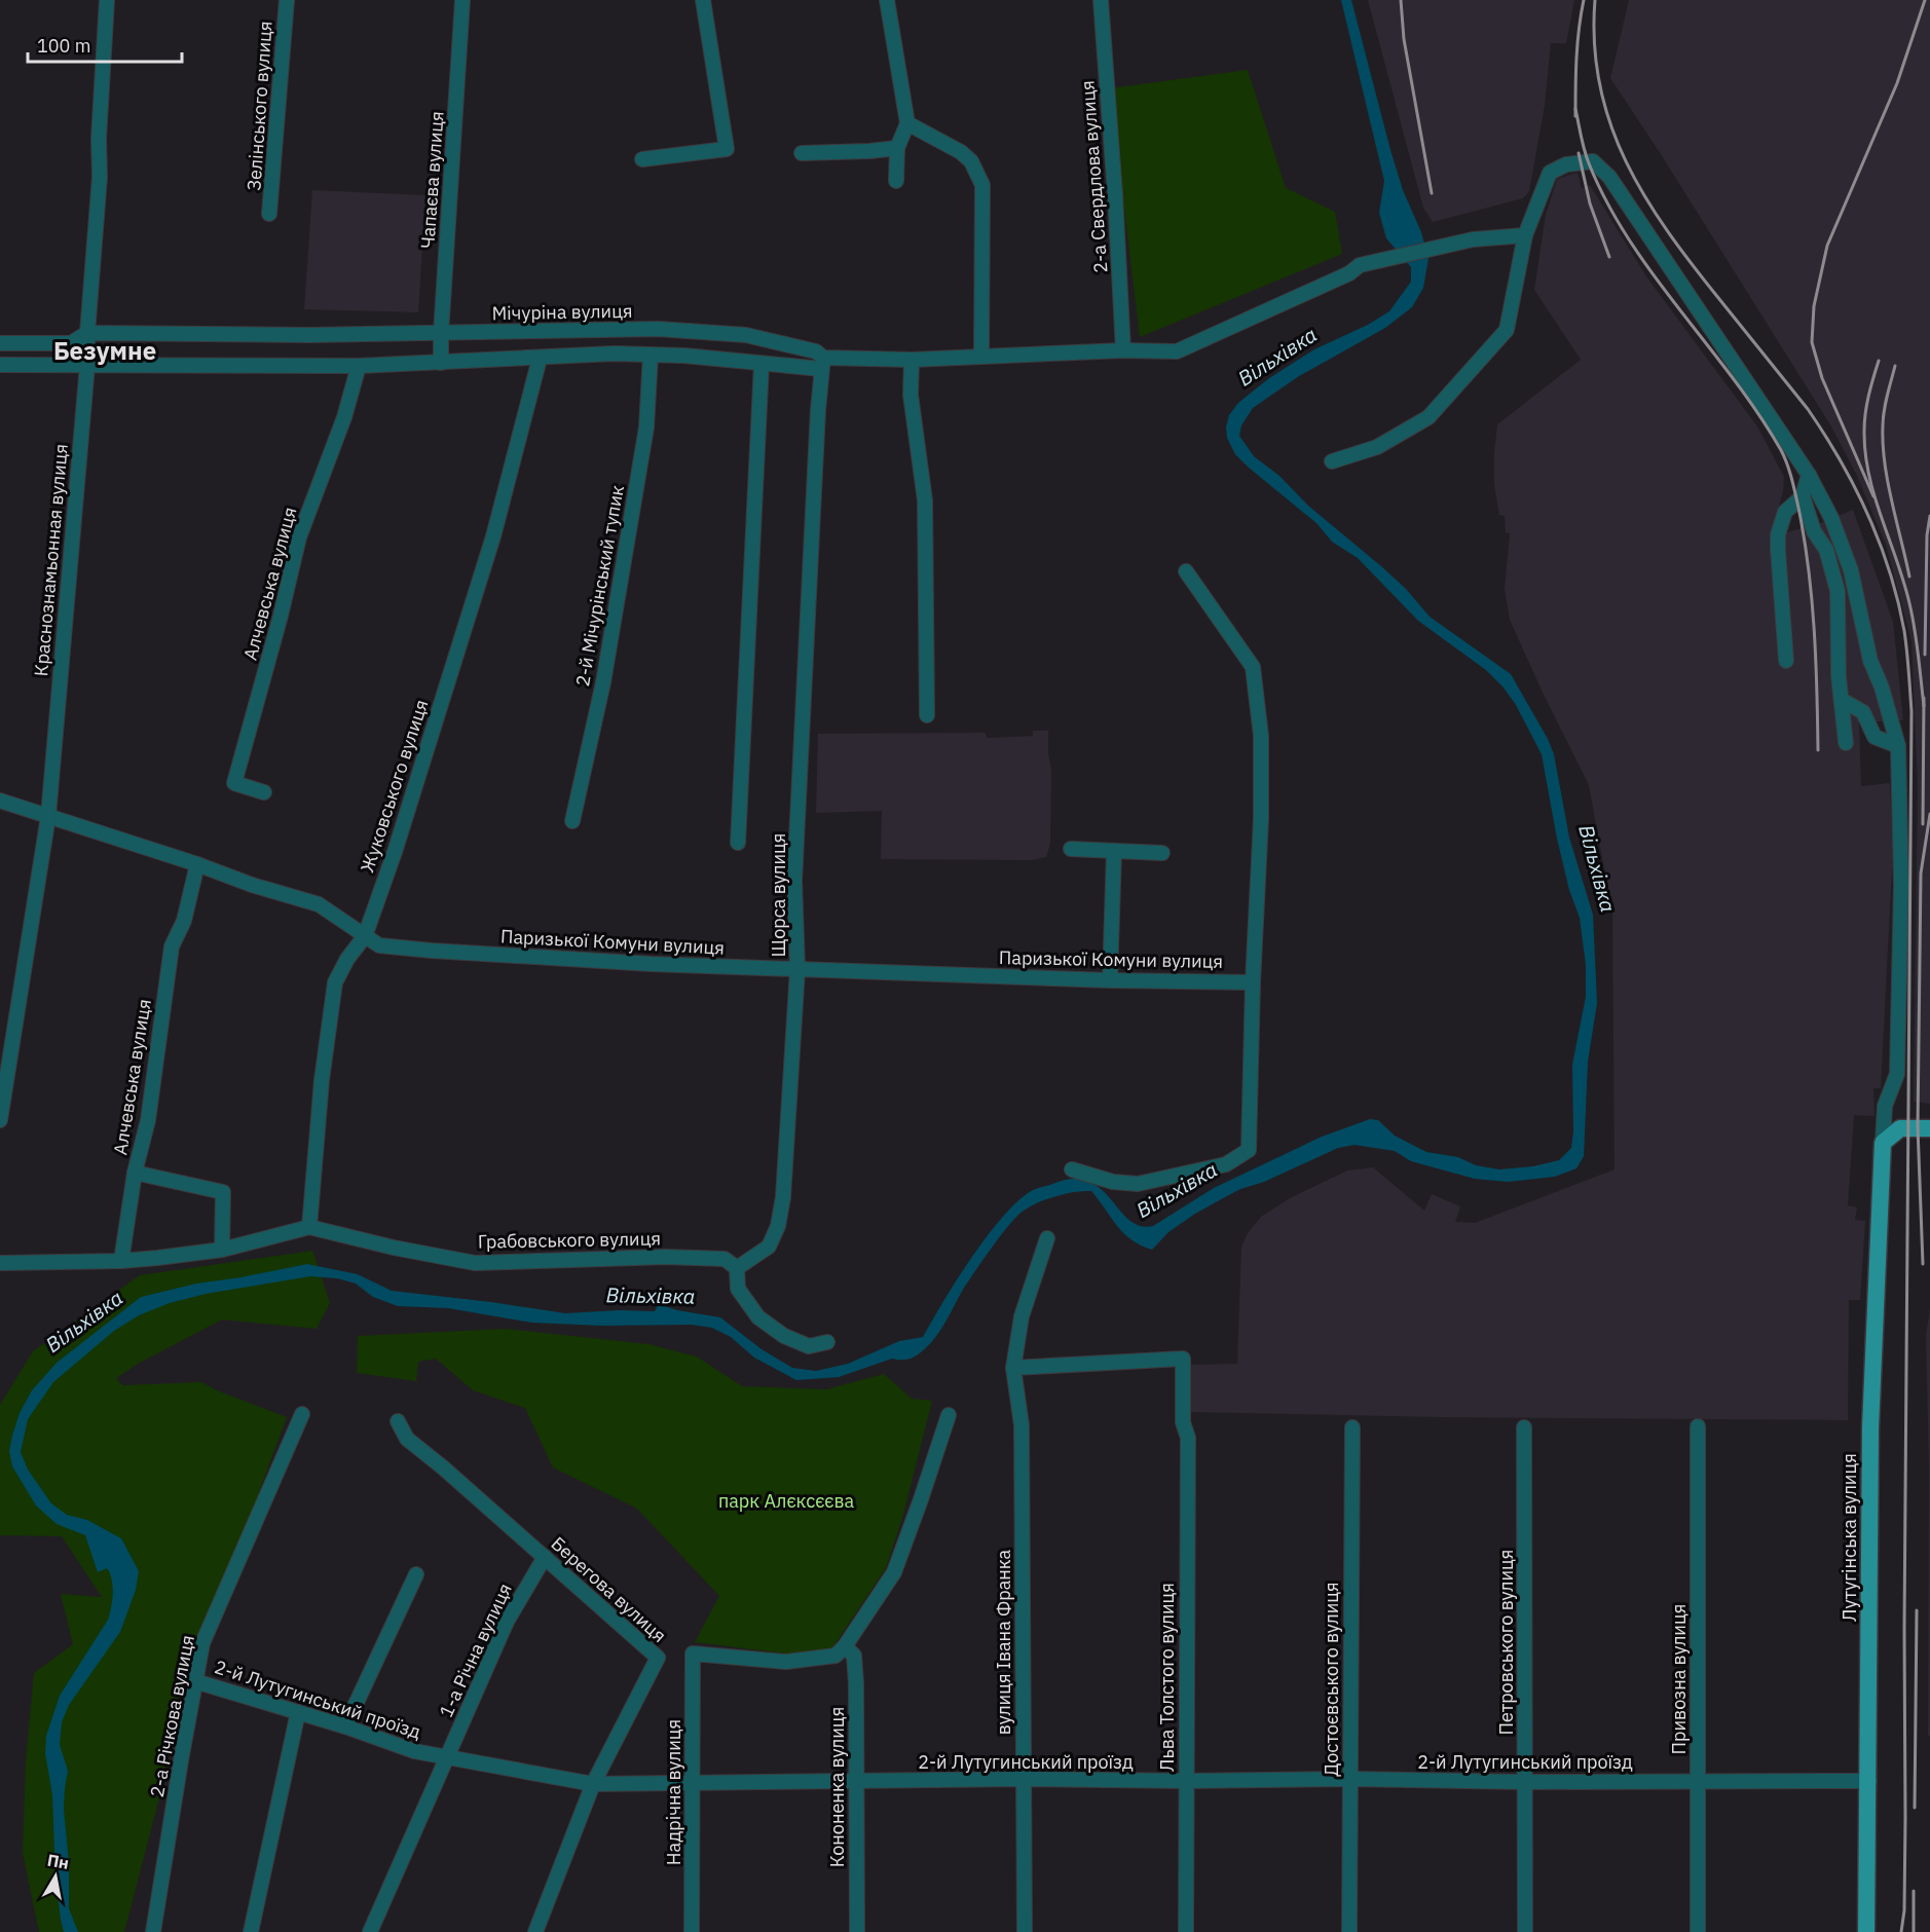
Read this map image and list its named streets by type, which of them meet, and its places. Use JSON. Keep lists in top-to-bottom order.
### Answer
{
  "streets": {
    "main road": ["Лутугінська вулиця"],
    "street": [
      "Зелінського вулиця",
      "2-а Свердлова вулиця",
      "Чапаєва вулиця",
      "Мічуріна вулиця",
      "Краснознамьонная вулиця",
      "Алчевська вулиця",
      "2-й Мічурінський тупик",
      "Жуковського вулиця",
      "Щорса вулиця",
      "Паризької Комуни вулиця",
      "Грабовського вулиця",
      "Берегова вулиця",
      "вулиця Івана Франка",
      "Петровського вулиця",
      "1-а Річна вулиця",
      "Льва Толстого вулиця",
      "Достоєвського вулиця",
      "Привозна вулиця",
      "2-й Лутугинський проїзд",
      "2-а Річкова вулиця",
      "Кононенка вулиця",
      "Надрічна вулиця"
    ]
  },
  "crossings": [
    ["2-а Свердлова вулиця", "Мічуріна вулиця"],
    ["Чапаєва вулиця", "Мічуріна вулиця"],
    ["Мічуріна вулиця", "Краснознамьонная вулиця"],
    ["Мічуріна вулиця", "Алчевська вулиця"],
    ["Мічуріна вулиця", "2-й Мічурінський тупик"],
    ["Мічуріна вулиця", "Жуковського вулиця"],
    ["Мічуріна вулиця", "Щорса вулиця"],
    ["Краснознамьонная вулиця", "Паризької Комуни вулиця"],
    ["Алчевська вулиця", "Паризької Комуни вулиця"],
    ["Алчевська вулиця", "Грабовського вулиця"],
    ["Жуковського вулиця", "Паризької Комуни вулиця"],
    ["Жуковського вулиця", "Грабовського вулиця"],
    ["Щорса вулиця", "Паризької Комуни вулиця"],
    ["Щорса вулиця", "Грабовського вулиця"],
    ["Лутугінська вулиця", "2-й Лутугинський проїзд"],
    ["Берегова вулиця", "1-а Річна вулиця"],
    ["Берегова вулиця", "2-й Лутугинський проїзд"],
    ["вулиця Івана Франка", "Льва Толстого вулиця"],
    ["вулиця Івана Франка", "2-й Лутугинський проїзд"],
    ["Петровського вулиця", "2-й Лутугинський проїзд"],
    ["1-а Річна вулиця", "2-й Лутугинський проїзд"],
    ["Льва Толстого вулиця", "2-й Лутугинський проїзд"],
    ["Достоєвського вулиця", "2-й Лутугинський проїзд"],
    ["Привозна вулиця", "2-й Лутугинський проїзд"],
    ["2-й Лутугинський проїзд", "2-а Річкова вулиця"],
    ["2-й Лутугинський проїзд", "Кононенка вулиця"],
    ["2-й Лутугинський проїзд", "Надрічна вулиця"],
    ["Кононенка вулиця", "Надрічна вулиця"]
  ],
  "districts": ["Безумне"],
  "water": ["Вільхівка"],
  "parks": ["парк Алєксєєва"],
  "scale_bar": "100 m",
  "north": "top"
}
